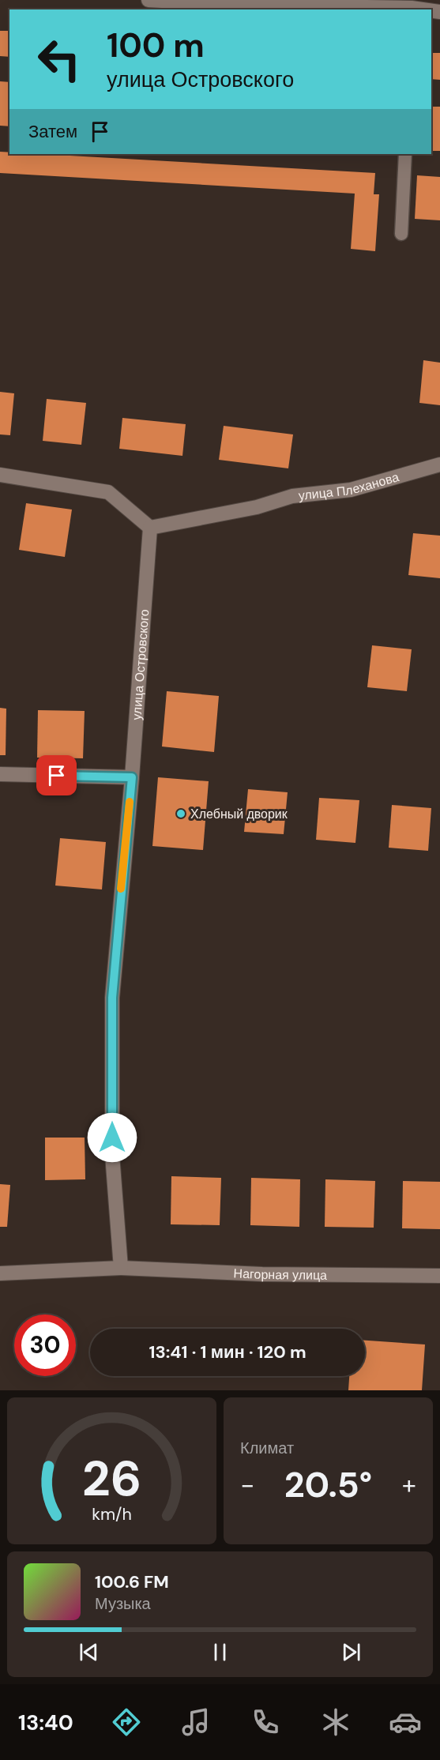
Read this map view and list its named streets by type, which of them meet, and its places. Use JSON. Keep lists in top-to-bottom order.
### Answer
{
  "streets": {
    "street": ["улица Плеханова", "улица Островского", "Нагорная улица"]
  },
  "crossings": [
    ["улица Плеханова", "улица Островского"]
  ],
  "places": ["Хлебный дворик"],
  "page": {
    "turn": ["100 m", "улица Островского"],
    "then": "Затем",
    "limit": "30",
    "trip": "13:41 · 1 мин · 120 m",
    "tile": "Климат",
    "heat": ["−", "20.5°", "+"],
    "song": ["100.6 FM", "Музыка"],
    "tabs": "13:40",
    "gauge": ["26", "km/h"]
  }
}
